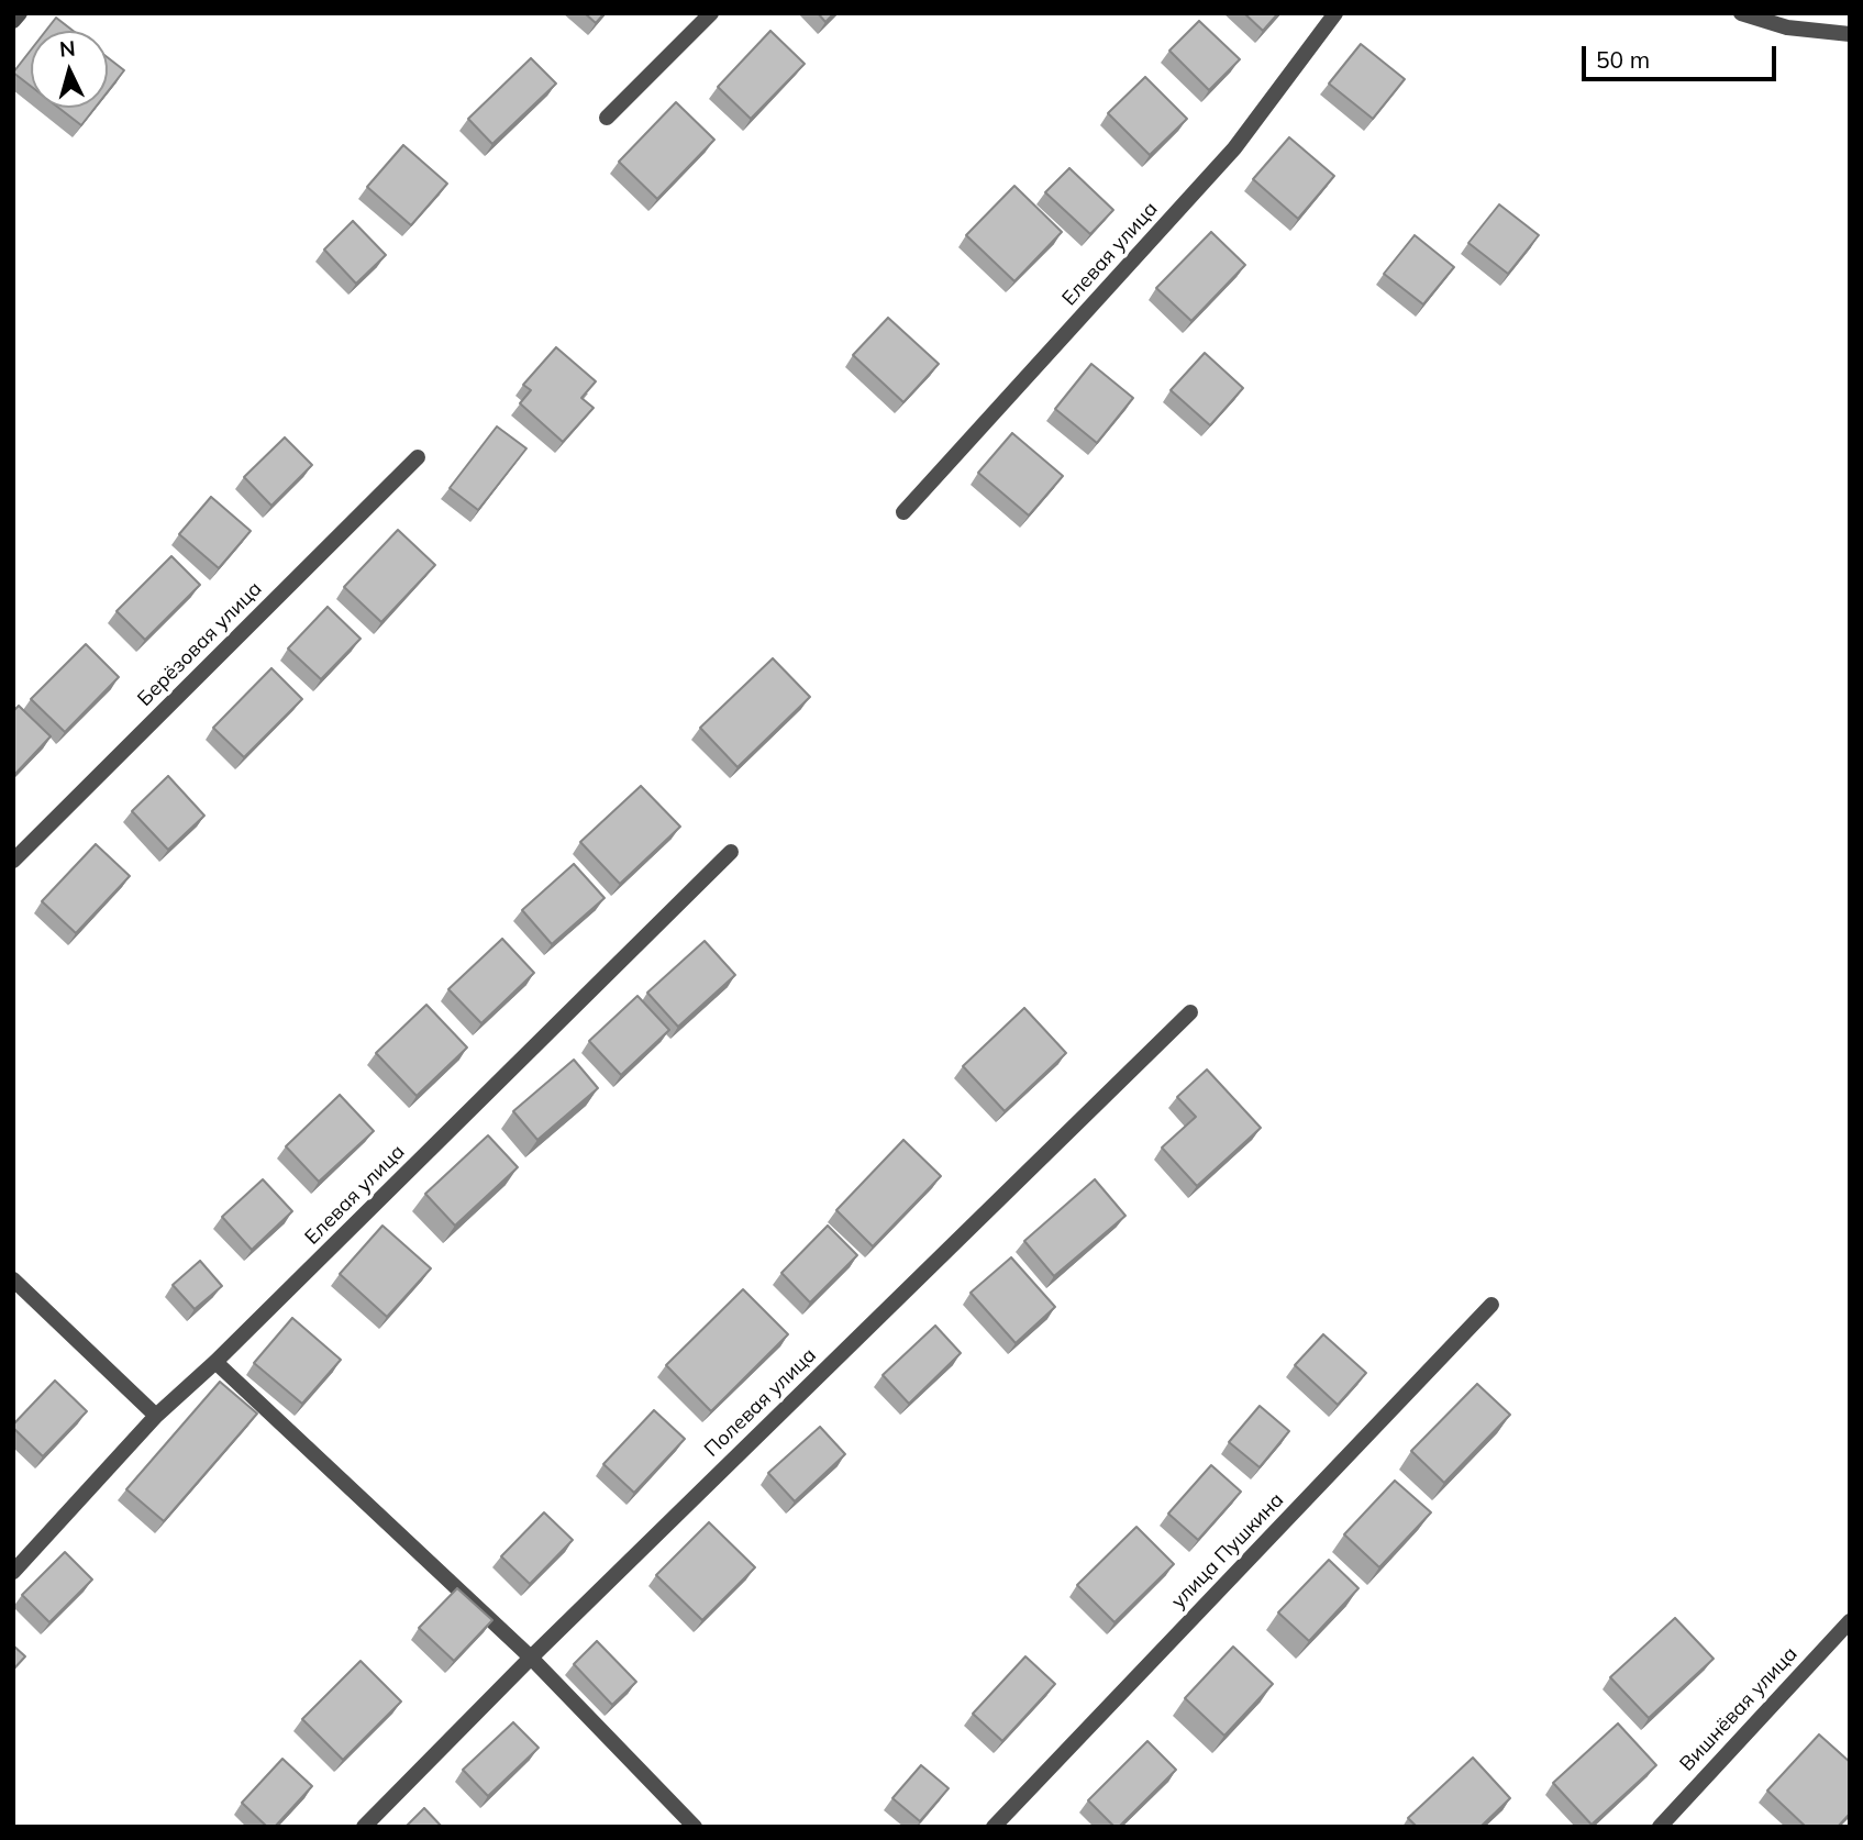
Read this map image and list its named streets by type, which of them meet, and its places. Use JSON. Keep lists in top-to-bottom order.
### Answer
{
  "streets": {
    "street": [
      "Елевая улица",
      "Берёзовая улица",
      "Полевая улица",
      "улица Пушкина",
      "Вишнёвая улица"
    ]
  },
  "scale_bar": "50 m",
  "north": "top"
}
